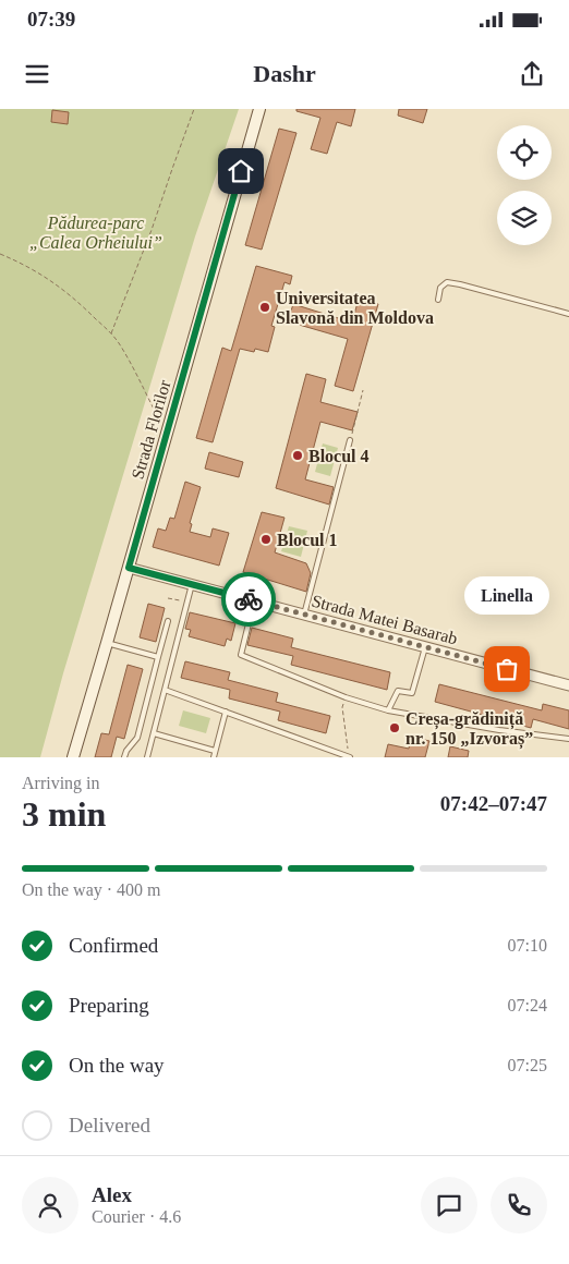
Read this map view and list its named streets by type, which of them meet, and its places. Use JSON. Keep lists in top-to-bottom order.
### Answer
{
  "streets": {
    "main road": ["Strada Florilor"],
    "street": ["Strada Matei Basarab"]
  },
  "crossings": [
    ["Strada Florilor", "Strada Matei Basarab"]
  ],
  "parks": ["Pădurea-parc „Calea Orheiului”"],
  "places": [
    "Universitatea Slavonă din Moldova",
    "Blocul 4",
    "Blocul 1",
    "Linella",
    "Creșa-grădiniță nr. 150 „Izvoraș”"
  ],
  "page": {
    "status": "07:39",
    "header": "Dashr",
    "bubble": "Linella",
    "heading": ["3 min", "Arriving in", "07:42–07:47"],
    "panel": ["Alex", "Courier · 4.6"],
    "bar": "On the way · 400 m",
    "list": [
      ["Confirmed", "07:10"],
      ["Preparing", "07:24"],
      ["On the way", "07:25"],
      "Delivered"
    ]
  }
}
